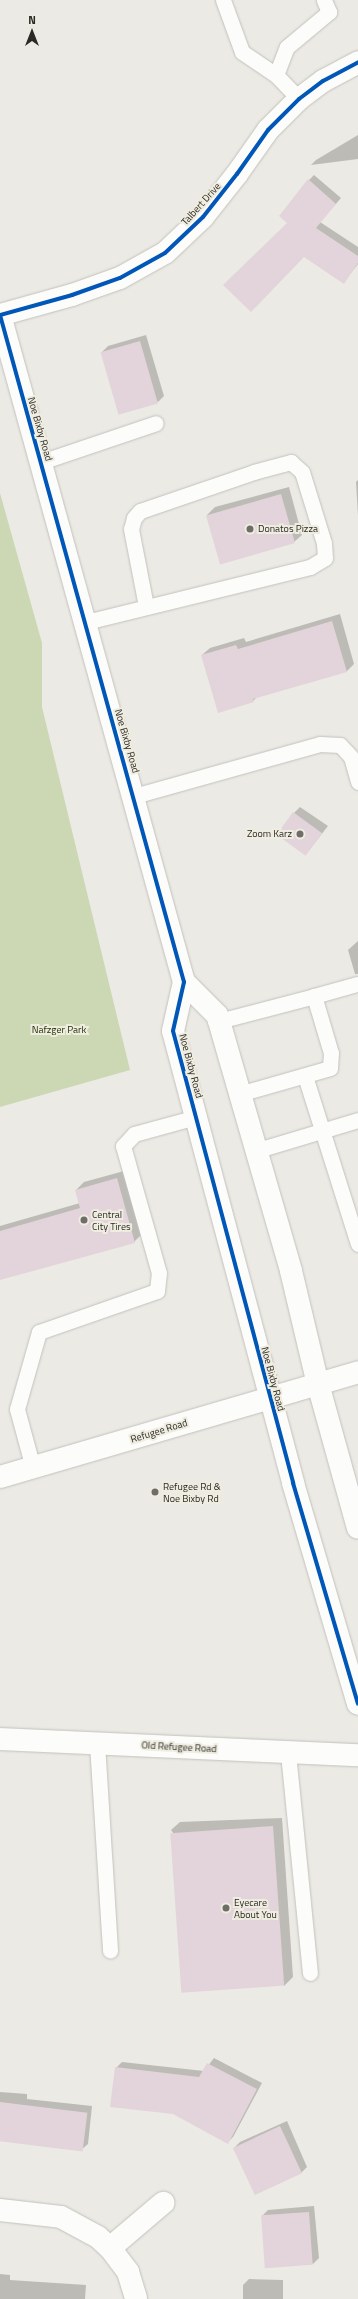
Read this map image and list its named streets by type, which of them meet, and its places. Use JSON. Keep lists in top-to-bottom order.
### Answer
{
  "streets": {
    "street": [
      "Talbert Drive",
      "Noe Bixby Road",
      "Refugee Road",
      "Old Refugee Road"
    ]
  },
  "crossings": [
    ["Talbert Drive", "Noe Bixby Road"],
    ["Noe Bixby Road", "Refugee Road"]
  ],
  "parks": ["Nafzger Park"],
  "places": [
    "Donatos Pizza",
    "Zoom Karz",
    "Central City Tires",
    "Refugee Rd & Noe Bixby Rd",
    "Eyecare About You"
  ],
  "north": "top"
}
